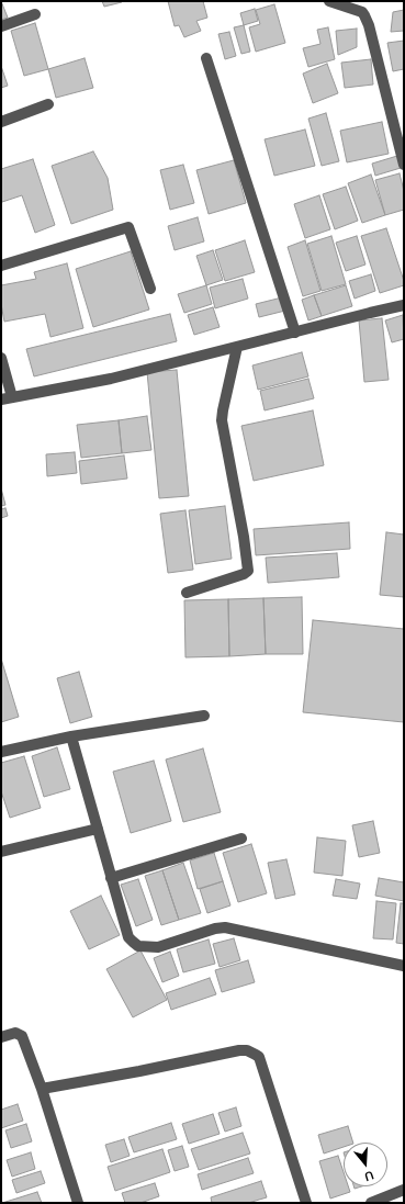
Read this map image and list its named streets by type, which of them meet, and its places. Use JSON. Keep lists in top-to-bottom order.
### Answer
{
  "north": "bottom"
}
